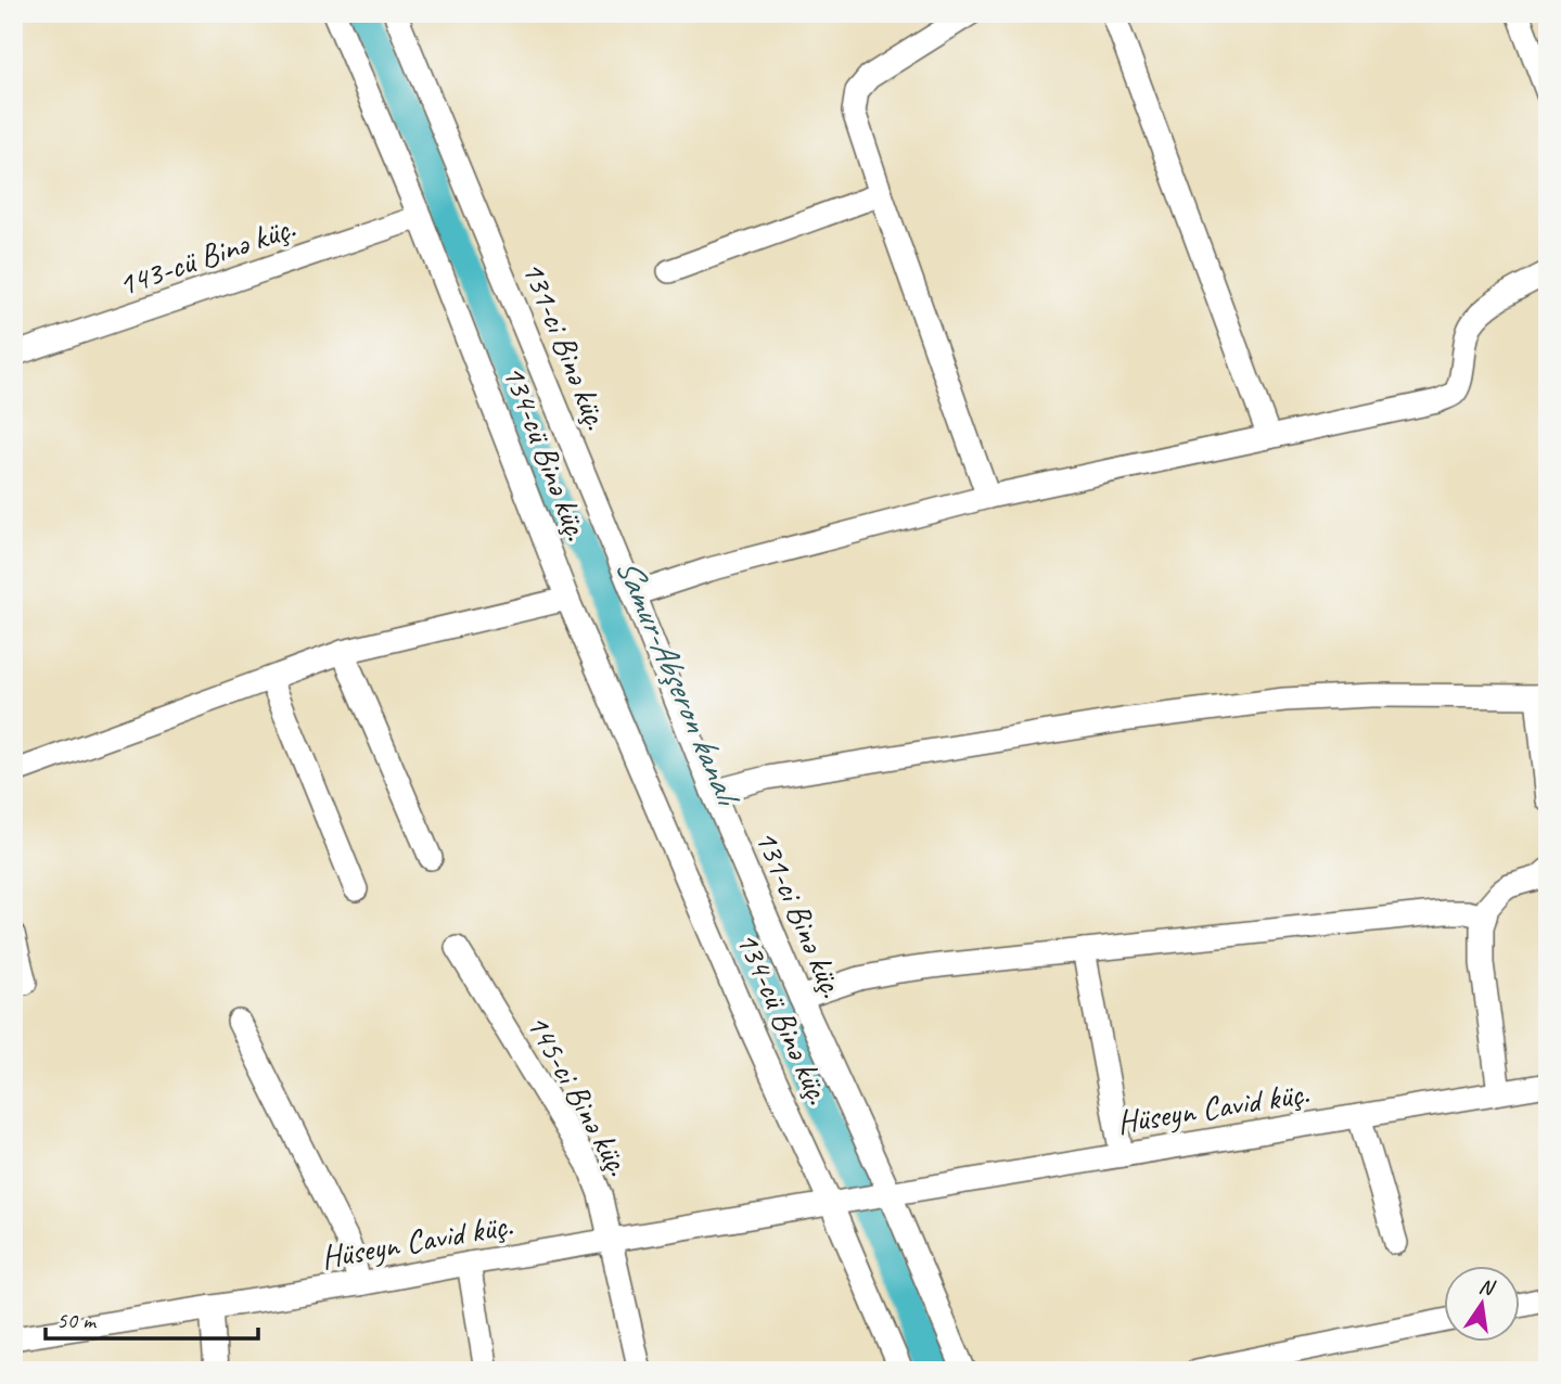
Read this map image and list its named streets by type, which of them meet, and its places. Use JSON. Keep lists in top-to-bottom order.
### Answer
{
  "streets": {
    "street": [
      "143-cü Binə küç.",
      "131-ci Binə küç.",
      "134-cü Binə küç.",
      "145-ci Binə küç.",
      "Hüseyn Cavid küç."
    ]
  },
  "crossings": [
    ["143-cü Binə küç.", "134-cü Binə küç."],
    ["131-ci Binə küç.", "Hüseyn Cavid küç."],
    ["134-cü Binə küç.", "Hüseyn Cavid küç."],
    ["145-ci Binə küç.", "Hüseyn Cavid küç."]
  ],
  "water": ["Samur-Abşeron kanalı"],
  "scale_bar": "50 m",
  "north": "top"
}
